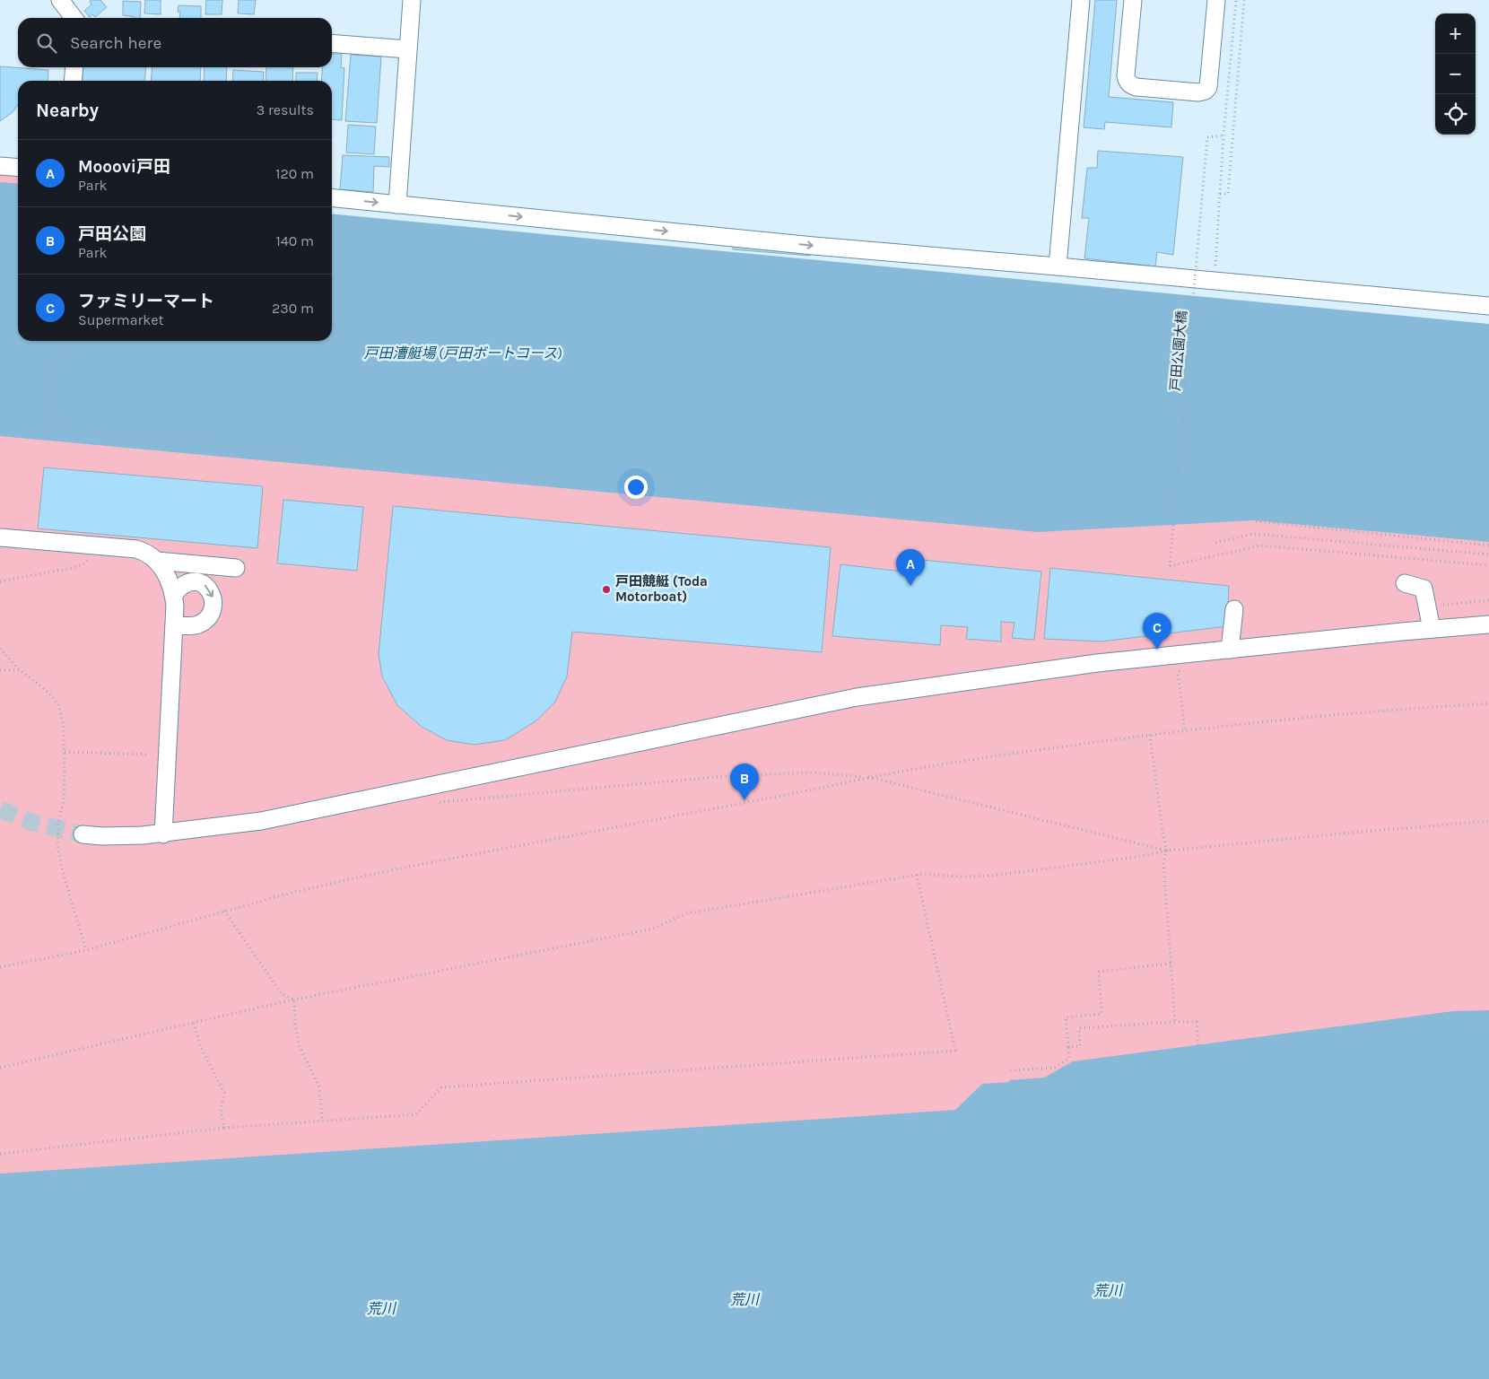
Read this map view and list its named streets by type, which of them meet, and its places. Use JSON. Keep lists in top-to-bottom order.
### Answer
{
  "streets": {
    "path": ["戸田公園大橋"]
  },
  "water": ["戸田漕艇場 (戸田ボートコース)", "荒川"],
  "places": ["戸田競艇 (Toda Motorboat)"],
  "page": {
    "map_buttons": ["+", "−"],
    "search": "Search here",
    "heading": ["Nearby", "3 results"],
    "list": [
      {
        "mark": "A",
        "name": "Mooovi戸田",
        "note": "Park",
        "value": "120 m"
      },
      {
        "mark": "B",
        "name": "戸田公園",
        "note": "Park",
        "value": "140 m"
      },
      {
        "mark": "C",
        "name": "ファミリーマート",
        "note": "Supermarket",
        "value": "230 m"
      }
    ],
    "pins": ["A", "C", "B"]
  }
}
